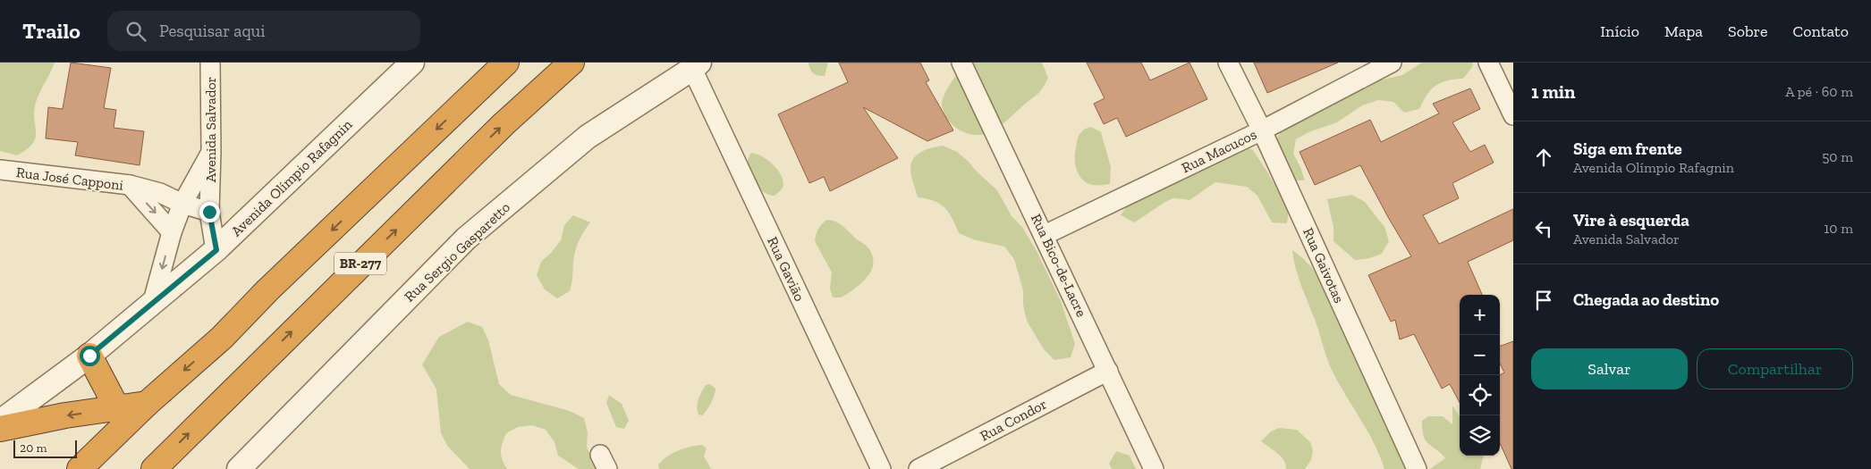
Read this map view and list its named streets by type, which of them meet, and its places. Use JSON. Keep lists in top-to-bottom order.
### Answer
{
  "streets": {
    "highway": ["BR-277"],
    "street": [
      "Avenida Salvador",
      "Rua Macucos",
      "Avenida Olímpio Rafagnin",
      "Rua José Capponi",
      "Rua Sergio Gasparetto",
      "Rua Bico-de-Lacre",
      "Rua Gaivotas",
      "Rua Gavião",
      "Rua Condor"
    ]
  },
  "crossings": [
    ["Avenida Salvador", "Avenida Olímpio Rafagnin"],
    ["Rua Macucos", "Rua Bico-de-Lacre"],
    ["Rua Macucos", "Rua Gaivotas"],
    ["Rua Sergio Gasparetto", "Rua Gavião"],
    ["Rua Bico-de-Lacre", "Rua Condor"]
  ],
  "scale_bar": "20 m",
  "page": {
    "header": "Trailo",
    "search": "Pesquisar aqui",
    "nav": [
      "Início",
      "Mapa",
      "Sobre",
      "Contato"
    ],
    "heading": ["1 min", "A pé · 60 m"],
    "list": [
      ["Siga em frente", "Avenida Olímpio Rafagnin", "50 m"],
      ["Vire à esquerda", "Avenida Salvador", "10 m"],
      "Chegada ao destino"
    ],
    "map_buttons": ["+", "−"],
    "buttons": ["Salvar", "Compartilhar"],
    "scale": "20 m"
  }
}
